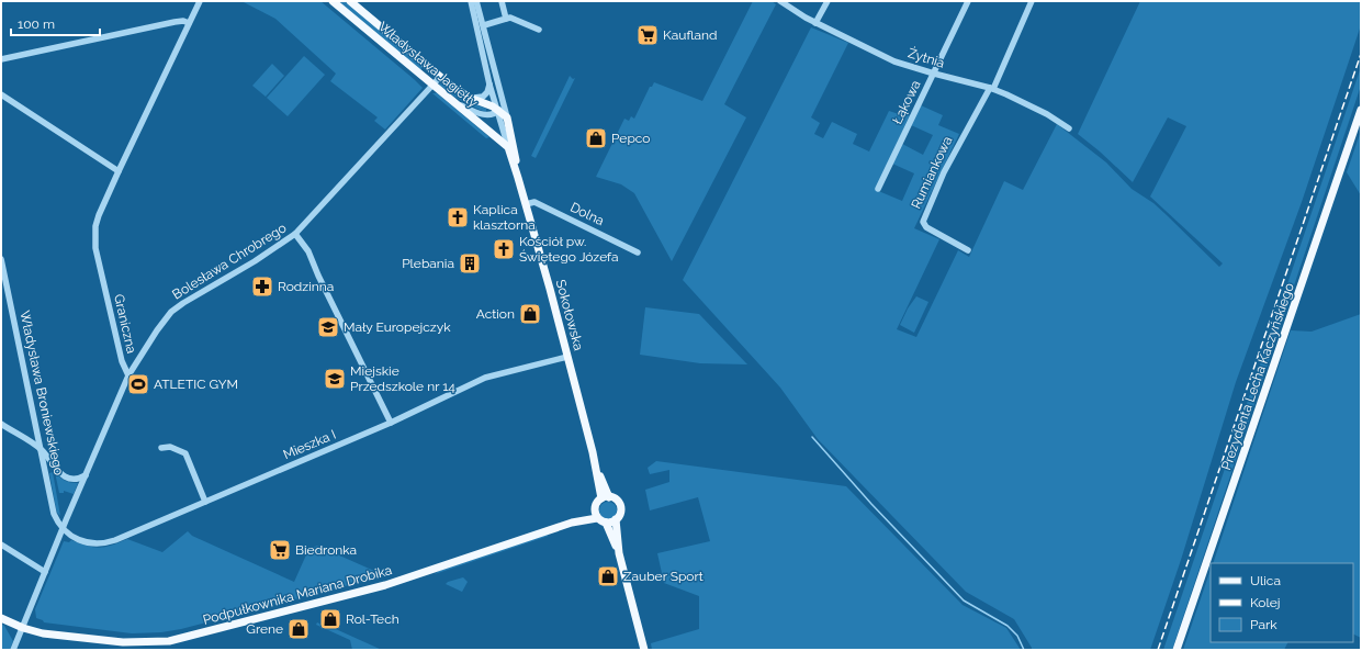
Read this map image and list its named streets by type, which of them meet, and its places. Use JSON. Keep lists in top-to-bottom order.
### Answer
{
  "streets": {
    "main road": [
      "Władysława Jagiełły",
      "Sokołowska",
      "Prezydenta Lecha Kaczyńskiego",
      "Podpułkownika Mariana Drobika"
    ],
    "street": [
      "Żytnia",
      "Łąkowa",
      "Rumiankowa",
      "Dolna",
      "Bolesława Chrobrego",
      "Graniczna",
      "Władysława Broniewskiego",
      "Mieszka I"
    ]
  },
  "crossings": [
    ["Żytnia", "Łąkowa"],
    ["Żytnia", "Rumiankowa"],
    ["Władysława Jagiełły", "Bolesława Chrobrego"],
    ["Władysława Jagiełły", "Sokołowska"],
    ["Dolna", "Sokołowska"],
    ["Bolesława Chrobrego", "Graniczna"],
    ["Sokołowska", "Mieszka I"],
    ["Sokołowska", "Podpułkownika Mariana Drobika"],
    ["Władysława Broniewskiego", "Mieszka I"]
  ],
  "places": {
    "supermarket": ["Kaufland", "Biedronka"],
    "shop": [
      "Pepco",
      "Action",
      "Zauber Sport",
      "Rol-Tech",
      "Grene"
    ],
    "church": ["Kaplica klasztorna", "Kościół pw. Świętego Józefa"],
    "building": ["Plebania"],
    "pharmacy": ["Rodzinna"],
    "school or university": ["Mały Europejczyk", "Miejskie Przedszkole nr 14"],
    "sports": ["ATLETIC GYM"]
  },
  "legend": ["Ulica", "Kolej", "Park"],
  "scale_bar": "100 m"
}
